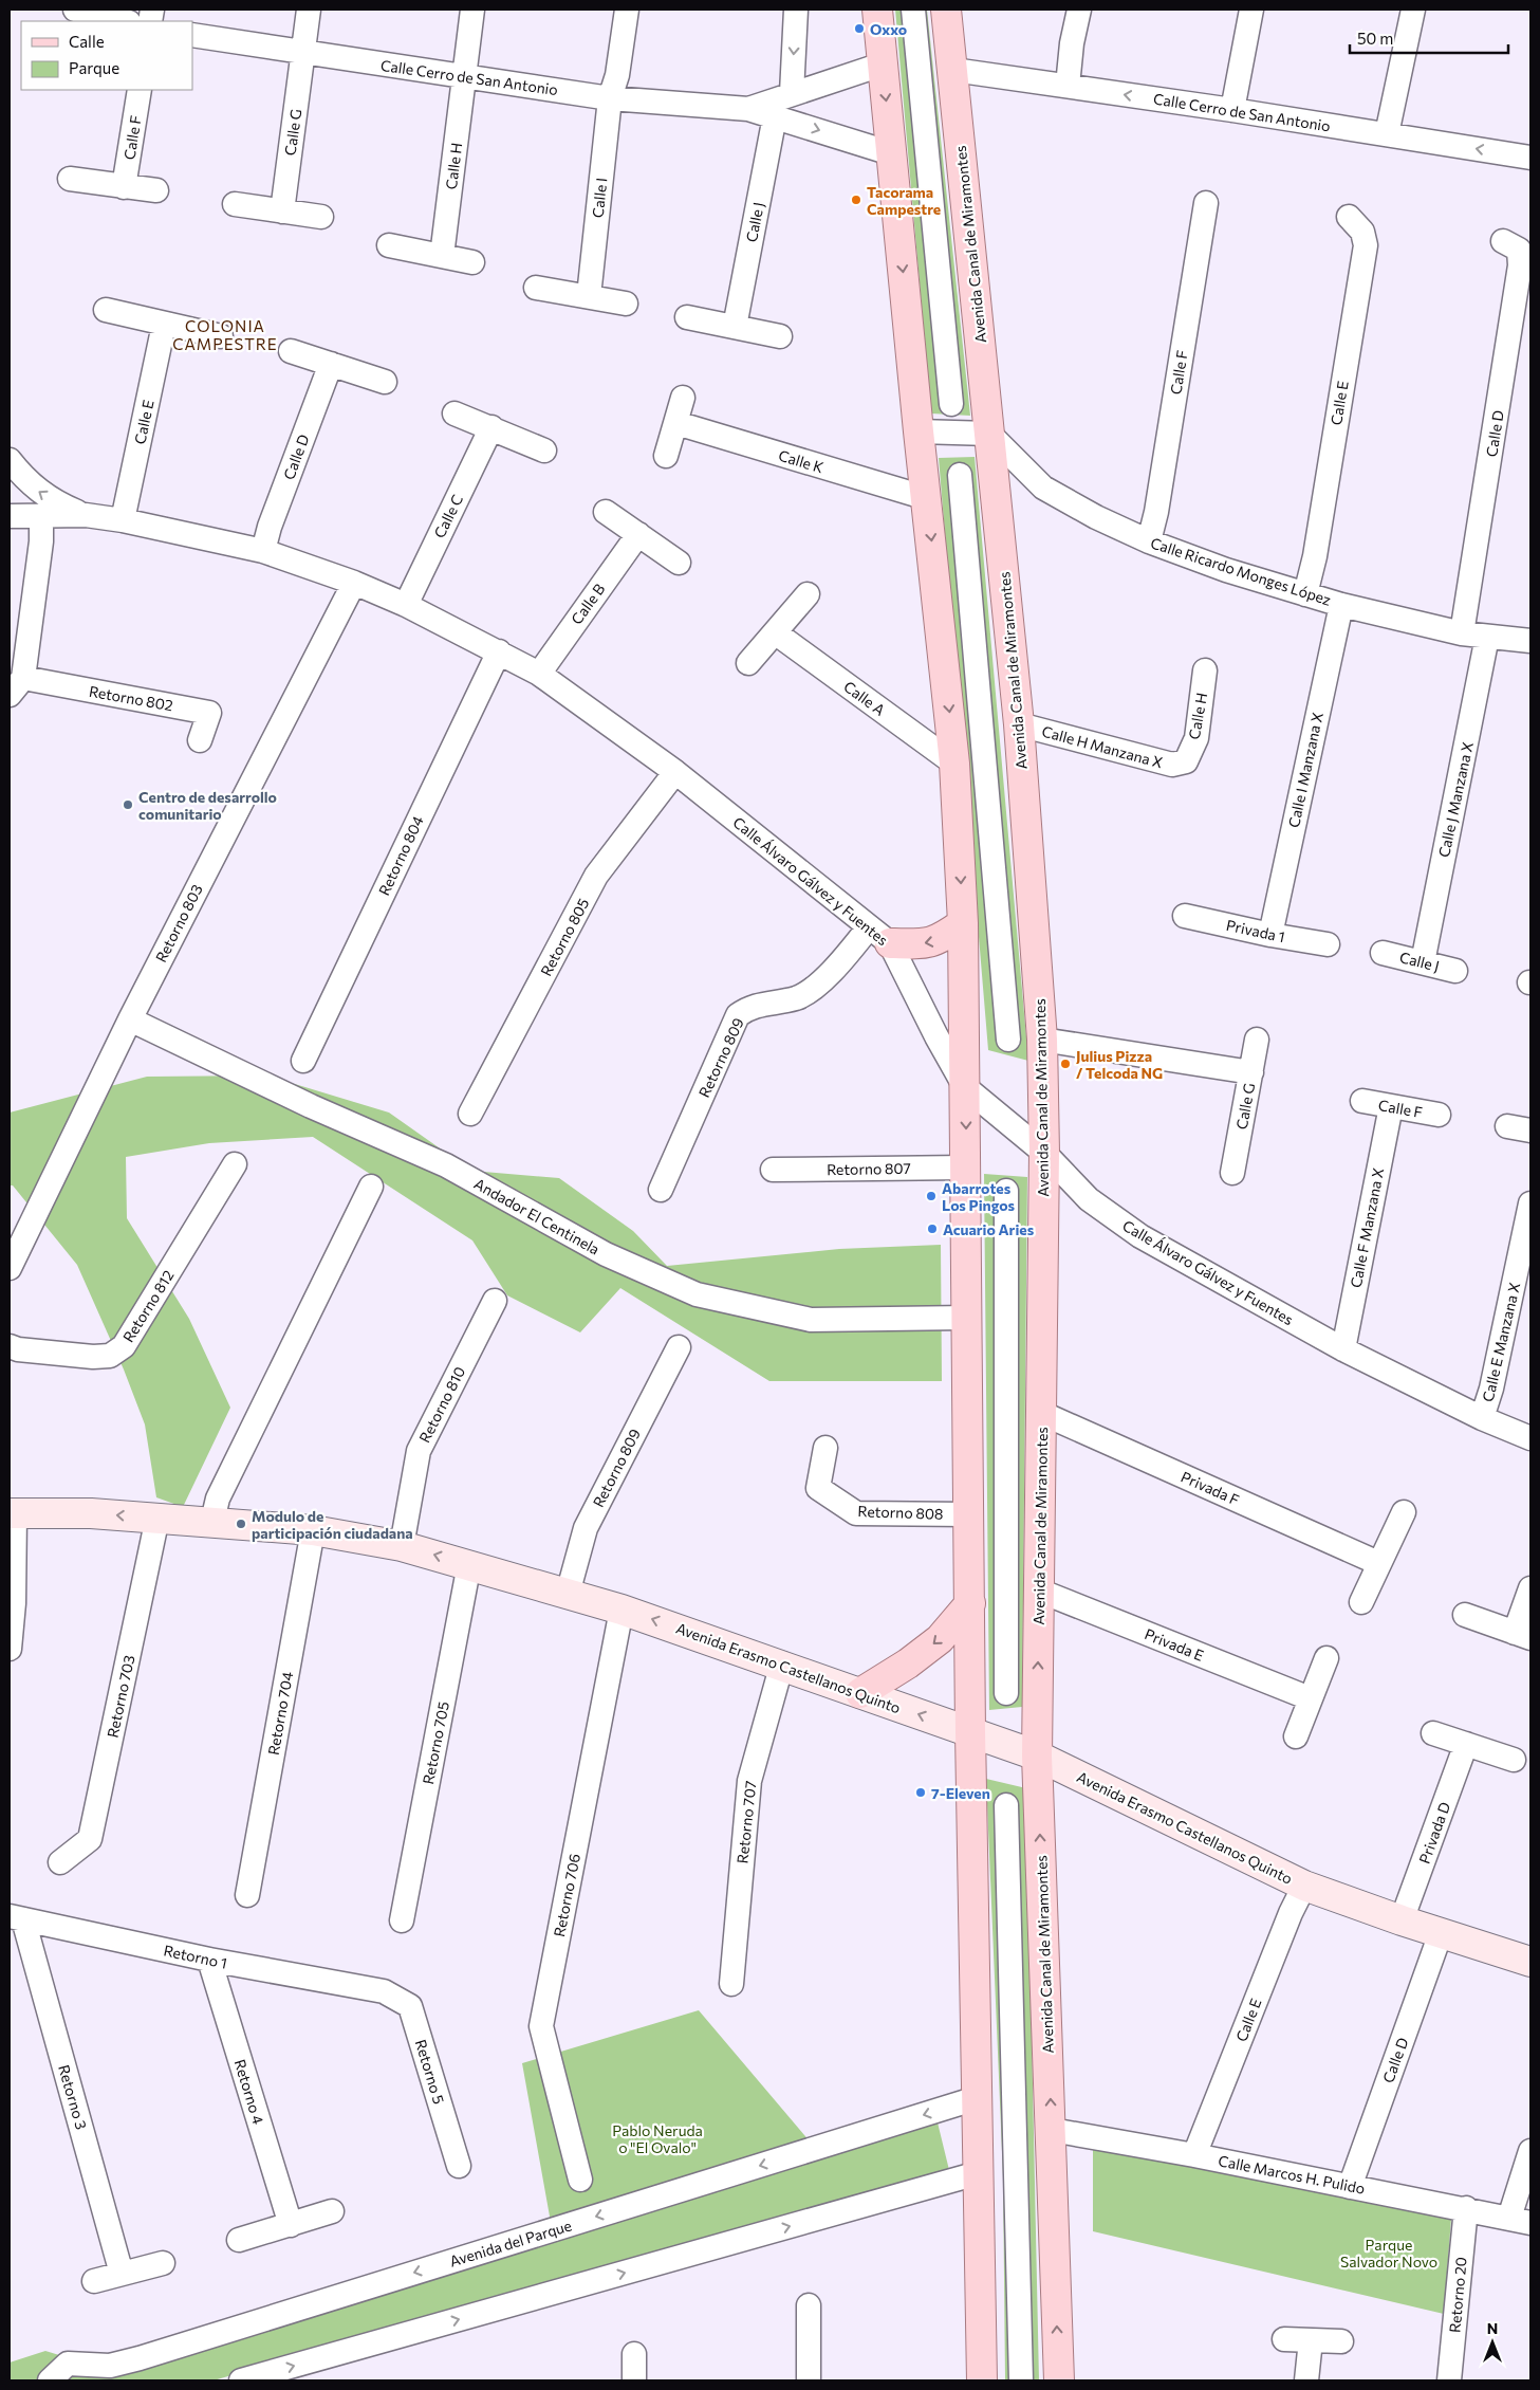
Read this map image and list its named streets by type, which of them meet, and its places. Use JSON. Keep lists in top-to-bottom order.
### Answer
{
  "streets": {
    "main road": ["Avenida Canal de Miramontes"],
    "street": [
      "Calle Cerro de San Antonio",
      "Calle G",
      "Calle F",
      "Calle H",
      "Calle I",
      "Calle J",
      "Calle E",
      "Calle D",
      "Calle K",
      "Calle C",
      "Calle Ricardo Monges López",
      "Calle B",
      "Retorno 802",
      "Calle A",
      "Calle H Manzana X",
      "Calle I Manzana X",
      "Calle J Manzana X",
      "Retorno 804",
      "Calle Álvaro Gálvez y Fuentes",
      "Retorno 803",
      "Privada 1",
      "Retorno 805",
      "Retorno 809",
      "Retorno 807",
      "Andador El Centinela",
      "Calle F Manzana X",
      "Retorno 812",
      "Calle E Manzana X",
      "Retorno 810",
      "Privada F",
      "Retorno 808",
      "Privada E",
      "Avenida Erasmo Castellanos Quinto",
      "Retorno 703",
      "Retorno 704",
      "Retorno 705",
      "Retorno 707",
      "Privada D",
      "Retorno 706",
      "Retorno 1",
      "Retorno 5",
      "Retorno 4",
      "Retorno 3",
      "Calle Marcos H. Pulido",
      "Avenida del Parque",
      "Retorno 20"
    ]
  },
  "crossings": [
    ["Calle Cerro de San Antonio", "Calle G"],
    ["Calle Cerro de San Antonio", "Calle H"],
    ["Calle Cerro de San Antonio", "Calle I"],
    ["Calle Cerro de San Antonio", "Calle J"],
    ["Calle Cerro de San Antonio", "Avenida Canal de Miramontes"],
    ["Calle F", "Calle Ricardo Monges López"],
    ["Calle F", "Calle F Manzana X"],
    ["Calle H", "Calle H Manzana X"],
    ["Calle J", "Calle J Manzana X"],
    ["Avenida Canal de Miramontes", "Calle Ricardo Monges López"],
    ["Avenida Canal de Miramontes", "Calle H Manzana X"],
    ["Avenida Canal de Miramontes", "Calle Álvaro Gálvez y Fuentes"],
    ["Avenida Canal de Miramontes", "Privada F"],
    ["Avenida Canal de Miramontes", "Privada E"],
    ["Avenida Canal de Miramontes", "Avenida Erasmo Castellanos Quinto"],
    ["Avenida Canal de Miramontes", "Calle Marcos H. Pulido"],
    ["Calle E", "Calle Ricardo Monges López"],
    ["Calle E", "Calle Álvaro Gálvez y Fuentes"],
    ["Calle E", "Avenida Erasmo Castellanos Quinto"],
    ["Calle E", "Calle Marcos H. Pulido"],
    ["Calle D", "Calle Ricardo Monges López"],
    ["Calle D", "Calle Álvaro Gálvez y Fuentes"],
    ["Calle D", "Avenida Erasmo Castellanos Quinto"],
    ["Calle D", "Calle Marcos H. Pulido"],
    ["Calle C", "Calle Álvaro Gálvez y Fuentes"],
    ["Calle Ricardo Monges López", "Calle I Manzana X"],
    ["Calle Ricardo Monges López", "Calle J Manzana X"],
    ["Calle B", "Calle Álvaro Gálvez y Fuentes"],
    ["Retorno 802", "Calle Álvaro Gálvez y Fuentes"],
    ["Calle I Manzana X", "Privada 1"],
    ["Retorno 804", "Calle Álvaro Gálvez y Fuentes"],
    ["Calle Álvaro Gálvez y Fuentes", "Retorno 803"],
    ["Calle Álvaro Gálvez y Fuentes", "Retorno 805"],
    ["Calle Álvaro Gálvez y Fuentes", "Retorno 809"],
    ["Calle Álvaro Gálvez y Fuentes", "Calle F Manzana X"],
    ["Calle Álvaro Gálvez y Fuentes", "Calle E Manzana X"],
    ["Retorno 803", "Andador El Centinela"],
    ["Retorno 809", "Avenida Erasmo Castellanos Quinto"],
    ["Retorno 810", "Avenida Erasmo Castellanos Quinto"],
    ["Avenida Erasmo Castellanos Quinto", "Retorno 703"],
    ["Avenida Erasmo Castellanos Quinto", "Retorno 704"],
    ["Avenida Erasmo Castellanos Quinto", "Retorno 705"],
    ["Avenida Erasmo Castellanos Quinto", "Retorno 707"],
    ["Avenida Erasmo Castellanos Quinto", "Privada D"],
    ["Avenida Erasmo Castellanos Quinto", "Retorno 706"],
    ["Retorno 1", "Retorno 5"],
    ["Retorno 1", "Retorno 4"],
    ["Retorno 1", "Retorno 3"],
    ["Calle Marcos H. Pulido", "Retorno 20"]
  ],
  "districts": ["COLONIA CAMPESTRE"],
  "parks": ["Pablo Neruda o \"El Ovalo\"", "Parque Salvador Novo"],
  "places": [
    "Oxxo",
    "Tacorama Campestre",
    "Centro de desarrollo comunitario",
    "Julius Pizza / Telcoda NG",
    "Abarrotes Los Pingos",
    "Acuario Aries",
    "Modulo de participación ciudadana",
    "7-Eleven"
  ],
  "legend": ["Calle", "Parque"],
  "scale_bar": "50 m",
  "north": "top"
}
